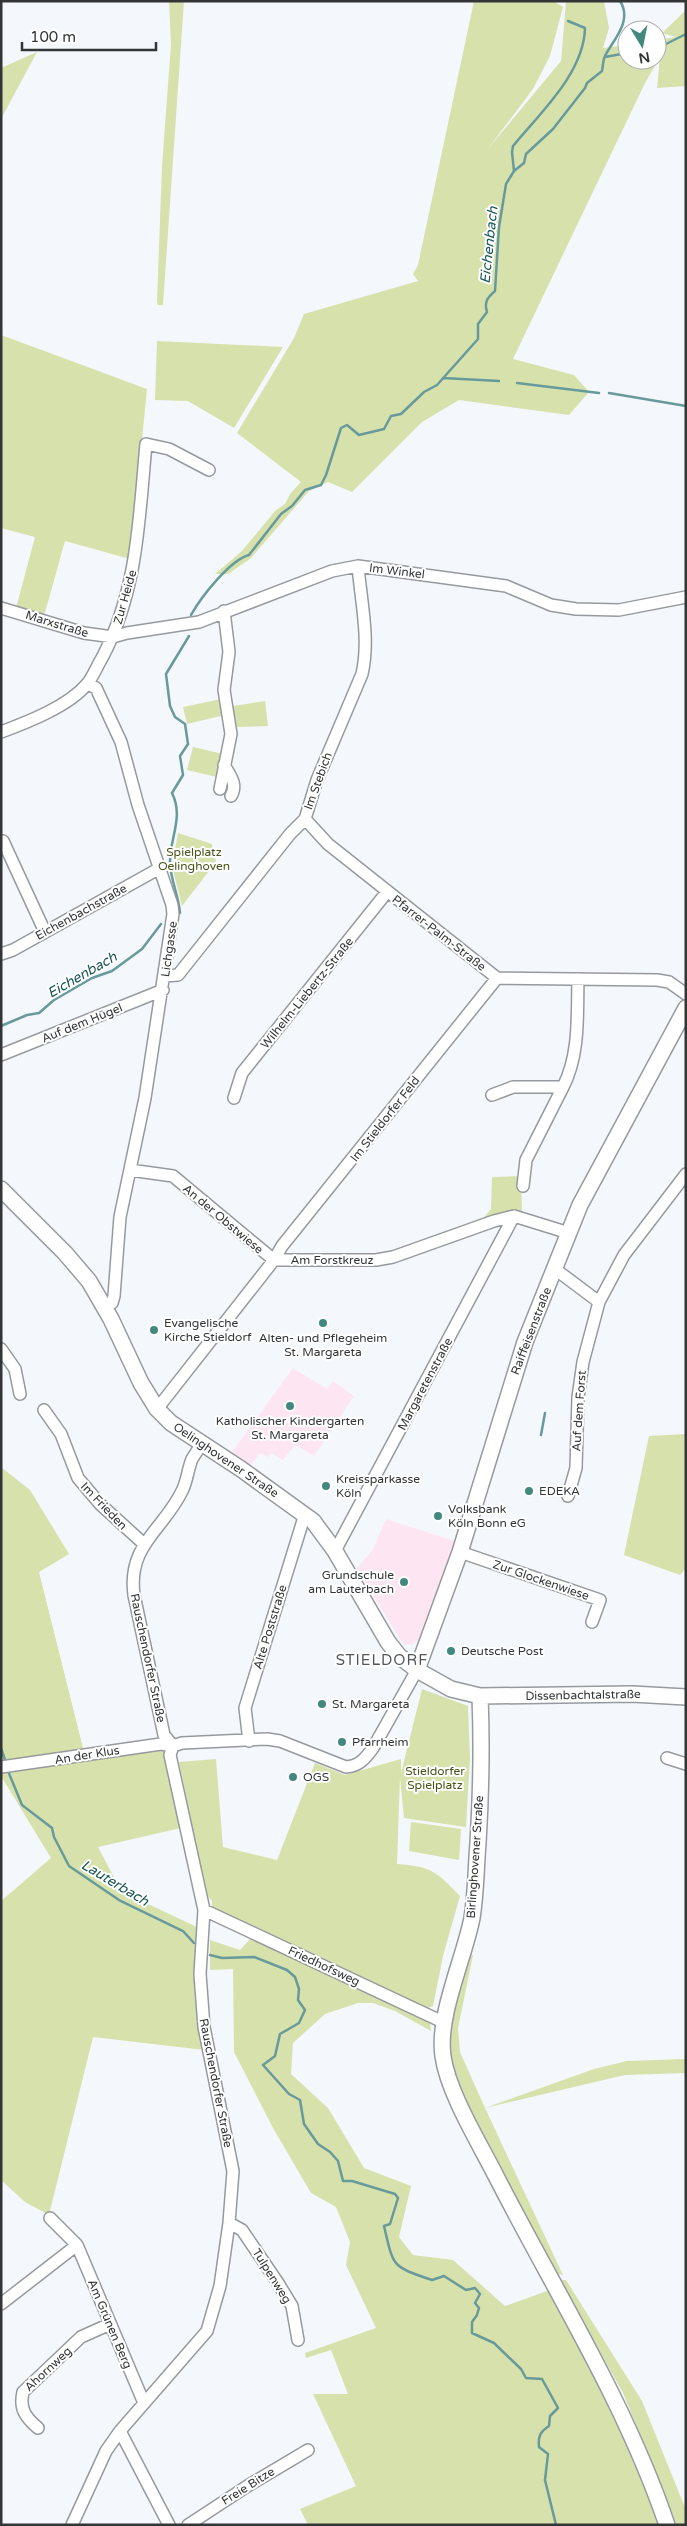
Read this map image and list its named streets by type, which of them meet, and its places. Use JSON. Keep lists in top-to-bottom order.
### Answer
{
  "streets": {
    "main road": [
      "Raiffeisenstraße",
      "Oelinghovener Straße",
      "Dissenbachtalstraße",
      "Birlinghovener Straße"
    ],
    "street": [
      "Im Winkel",
      "Zur Heide",
      "Marxstraße",
      "Im Stebich",
      "Eichenbachstraße",
      "Pfarrer-Palm-Straße",
      "Lichgasse",
      "Wilhelm-Liebertz-Straße",
      "Auf dem Hügel",
      "Im Stieldorfer Feld",
      "An der Obstwiese",
      "Am Forstkreuz",
      "Margaretenstraße",
      "Auf dem Forst",
      "Im Frieden",
      "Zur Glockenwiese",
      "Alte Poststraße",
      "Rauschendorfer Straße",
      "An der Klus",
      "Friedhofsweg",
      "Tulpenweg",
      "Am Grünen Berg",
      "Ahornweg",
      "Freie Bitze"
    ]
  },
  "crossings": [
    ["Im Winkel", "Zur Heide"],
    ["Im Winkel", "Marxstraße"],
    ["Im Winkel", "Im Stebich"],
    ["Zur Heide", "Marxstraße"],
    ["Zur Heide", "Lichgasse"],
    ["Im Stebich", "Pfarrer-Palm-Straße"],
    ["Im Stebich", "Lichgasse"],
    ["Eichenbachstraße", "Lichgasse"],
    ["Pfarrer-Palm-Straße", "Wilhelm-Liebertz-Straße"],
    ["Pfarrer-Palm-Straße", "Im Stieldorfer Feld"],
    ["Lichgasse", "Auf dem Hügel"],
    ["Lichgasse", "An der Obstwiese"],
    ["Lichgasse", "Oelinghovener Straße"],
    ["Im Stieldorfer Feld", "An der Obstwiese"],
    ["Im Stieldorfer Feld", "Am Forstkreuz"],
    ["An der Obstwiese", "Am Forstkreuz"],
    ["Am Forstkreuz", "Margaretenstraße"],
    ["Am Forstkreuz", "Oelinghovener Straße"],
    ["Raiffeisenstraße", "Oelinghovener Straße"],
    ["Raiffeisenstraße", "Zur Glockenwiese"],
    ["Raiffeisenstraße", "An der Klus"],
    ["Margaretenstraße", "Oelinghovener Straße"],
    ["Oelinghovener Straße", "Alte Poststraße"],
    ["Oelinghovener Straße", "Rauschendorfer Straße"],
    ["Oelinghovener Straße", "Dissenbachtalstraße"],
    ["Oelinghovener Straße", "An der Klus"],
    ["Oelinghovener Straße", "Birlinghovener Straße"],
    ["Im Frieden", "Rauschendorfer Straße"],
    ["Alte Poststraße", "An der Klus"],
    ["Rauschendorfer Straße", "An der Klus"],
    ["Rauschendorfer Straße", "Friedhofsweg"],
    ["Rauschendorfer Straße", "Tulpenweg"],
    ["Rauschendorfer Straße", "Am Grünen Berg"],
    ["Dissenbachtalstraße", "Birlinghovener Straße"],
    ["Birlinghovener Straße", "Friedhofsweg"],
    ["Am Grünen Berg", "Ahornweg"]
  ],
  "districts": ["STIELDORF"],
  "water": ["Eichenbach", "Lauterbach"],
  "parks": ["Spielplatz Oelinghoven", "Stieldorfer Spielplatz"],
  "places": [
    "Alten- und Pflegeheim St. Margareta",
    "Evangelische Kirche Stieldorf",
    "Katholischer Kindergarten St. Margareta",
    "Kreissparkasse Köln",
    "EDEKA",
    "Volksbank Köln Bonn eG",
    "Grundschule am Lauterbach",
    "Deutsche Post",
    "St. Margareta",
    "Pfarrheim",
    "OGS"
  ],
  "scale_bar": "100 m",
  "north": "bottom"
}
